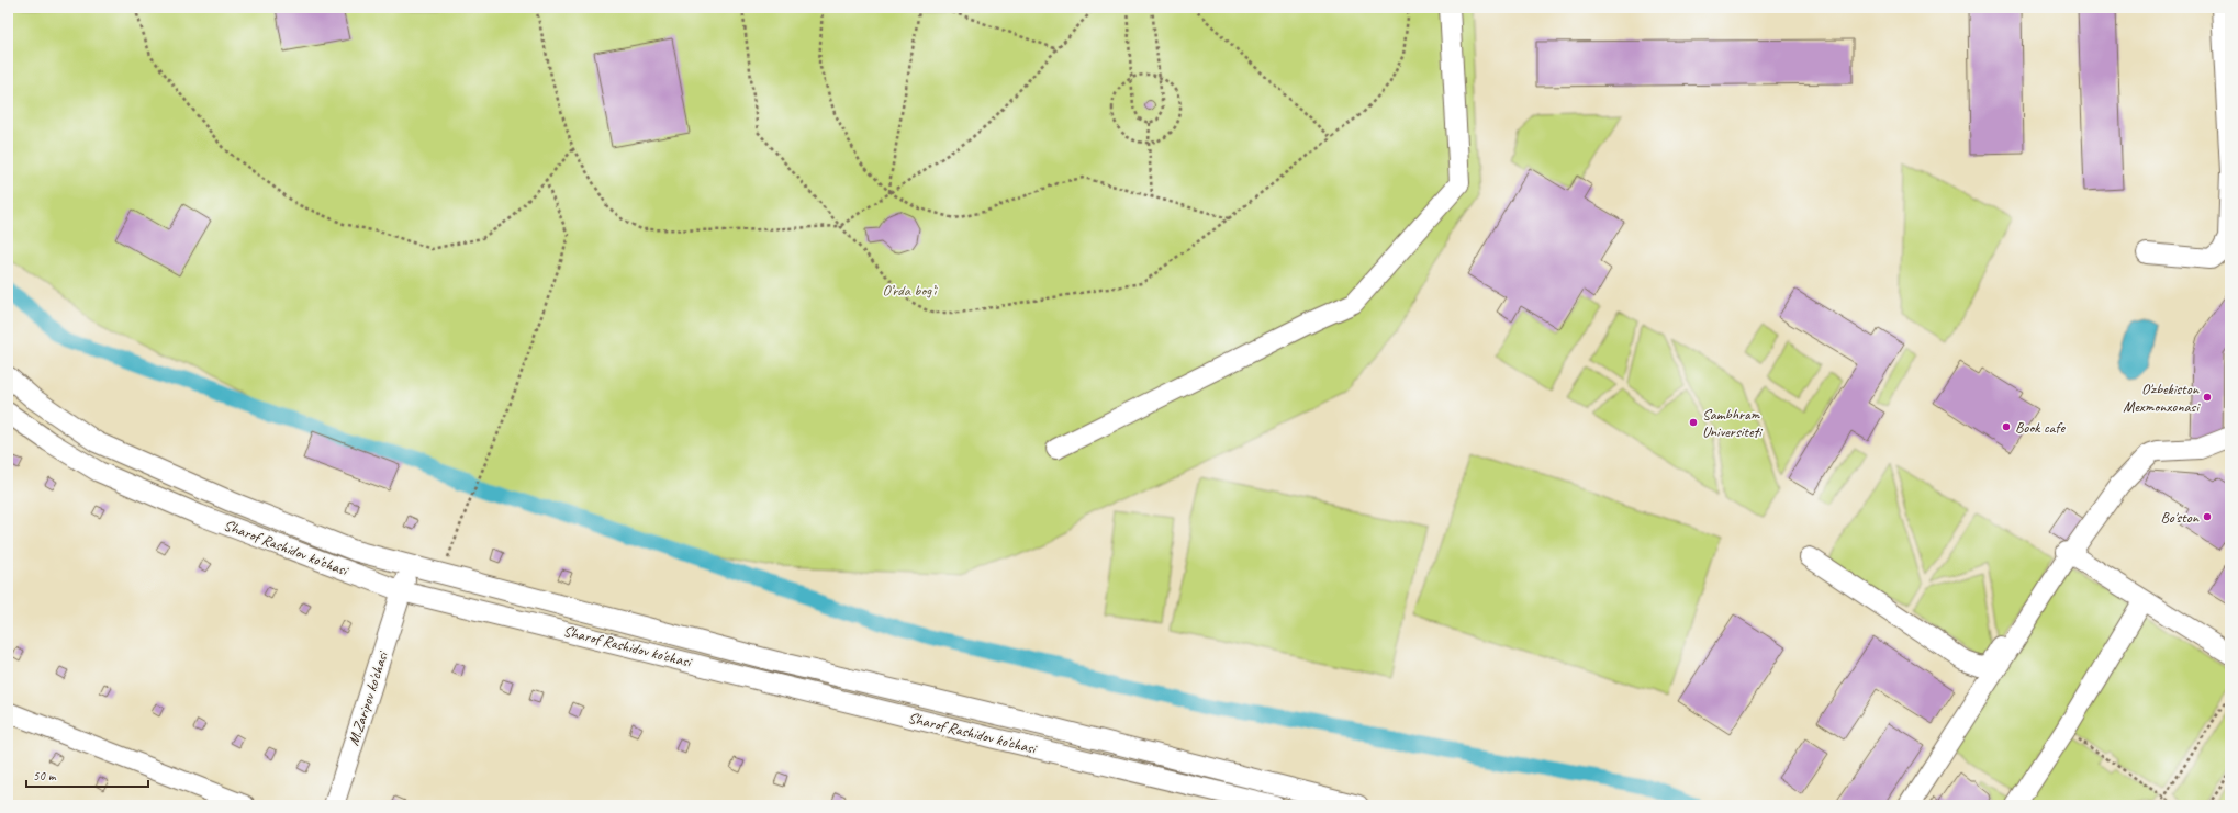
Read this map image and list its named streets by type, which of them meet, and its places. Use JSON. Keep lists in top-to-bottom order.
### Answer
{
  "streets": {
    "street": ["Sharof Rashidov ko'chasi", "M.Zaripov ko'chasi"]
  },
  "crossings": [
    ["Sharof Rashidov ko'chasi", "M.Zaripov ko'chasi"]
  ],
  "parks": ["O’rda bog’i"],
  "places": [
    "O'zbekiston Mexmonxonasi",
    "Sambhram Universiteti",
    "Book cafe",
    "Bo'ston"
  ],
  "scale_bar": "50 m"
}
